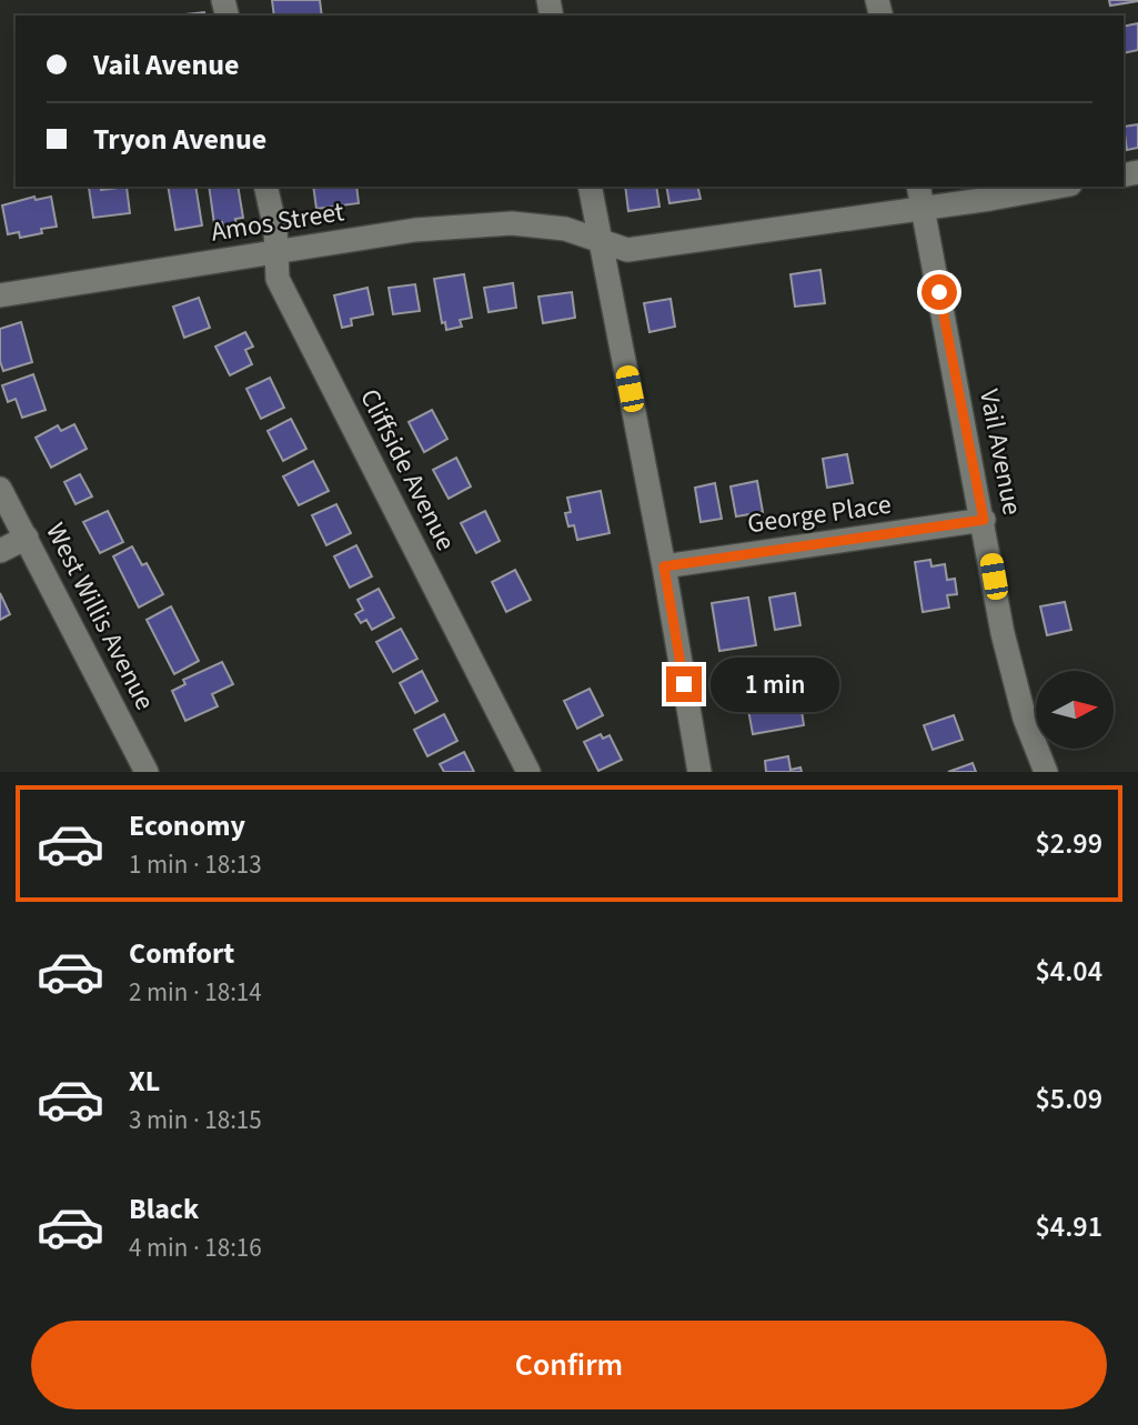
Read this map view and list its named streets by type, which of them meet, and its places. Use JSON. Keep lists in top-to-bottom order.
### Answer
{
  "streets": {
    "street": [
      "Amos Street",
      "Vail Avenue",
      "Cliffside Avenue",
      "George Place",
      "West Willis Avenue"
    ]
  },
  "crossings": [
    ["Amos Street", "Vail Avenue"],
    ["Amos Street", "Cliffside Avenue"],
    ["Vail Avenue", "George Place"]
  ],
  "north": "right",
  "page": {
    "banner": ["Vail Avenue", "Tryon Avenue"],
    "bubble": "1 min",
    "list": [
      {
        "name": "Economy",
        "note": "1 min · 18:13",
        "value": "$2.99"
      },
      {
        "name": "Comfort",
        "note": "2 min · 18:14",
        "value": "$4.04"
      },
      {
        "name": "XL",
        "note": "3 min · 18:15",
        "value": "$5.09"
      },
      {
        "name": "Black",
        "note": "4 min · 18:16",
        "value": "$4.91"
      }
    ],
    "buttons": "Confirm"
  }
}
